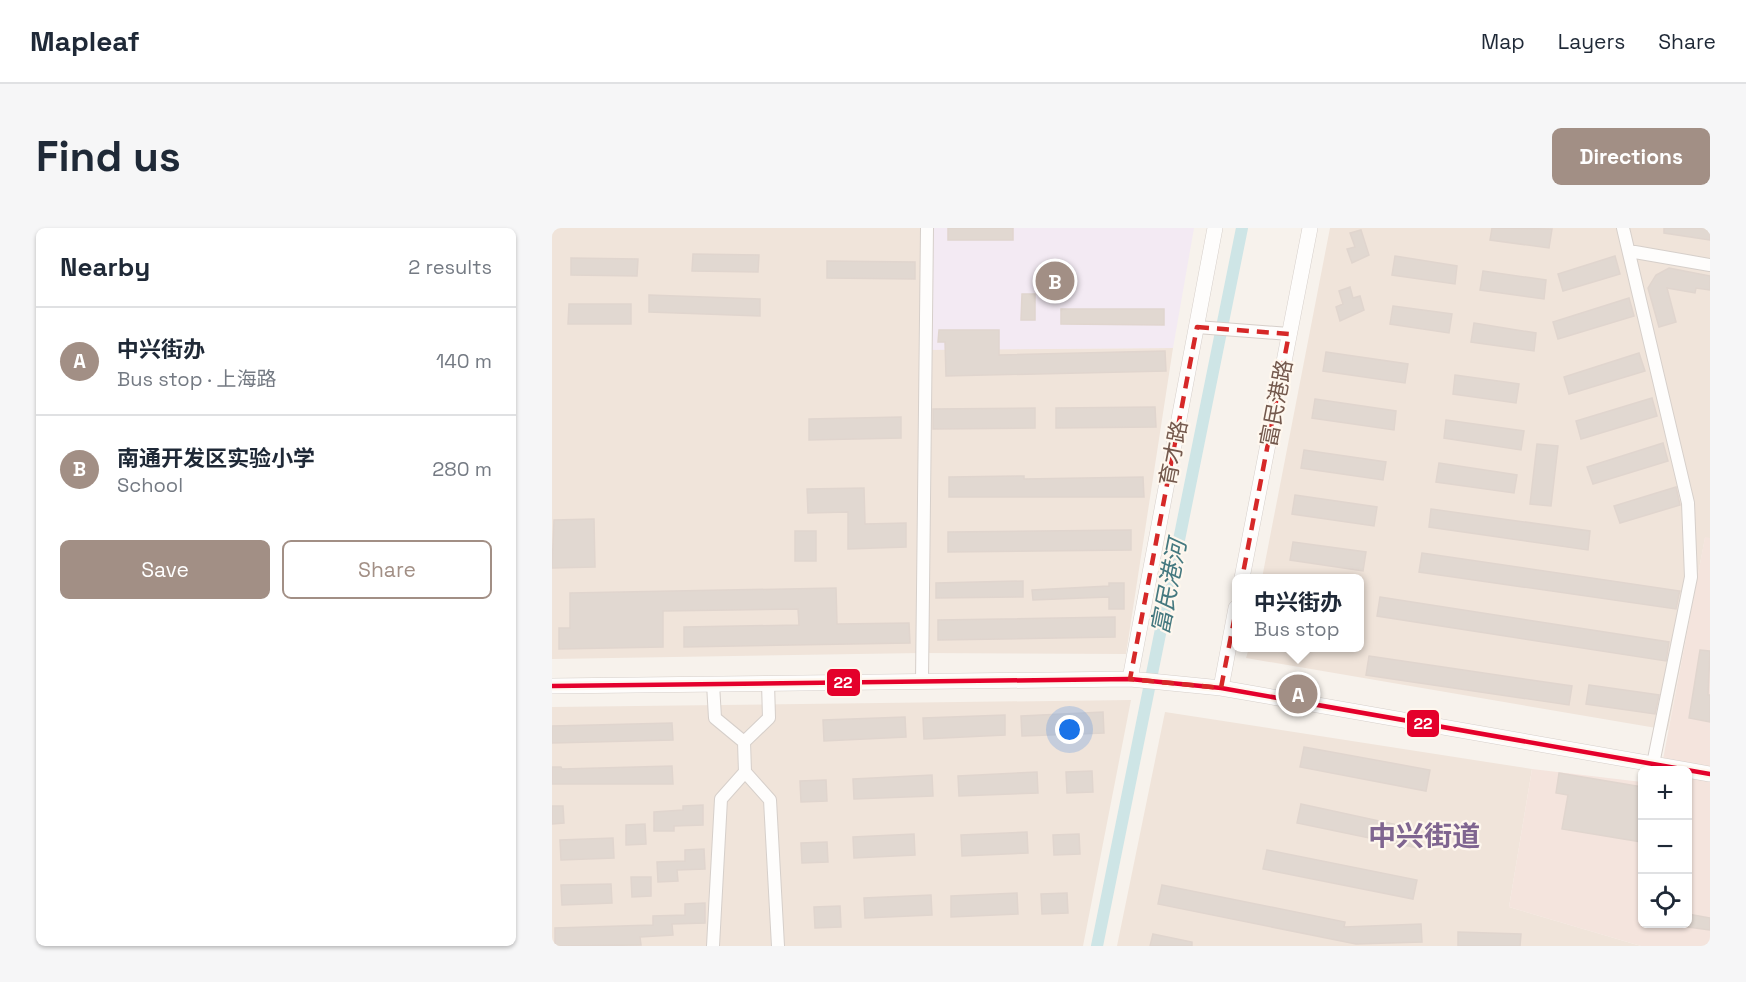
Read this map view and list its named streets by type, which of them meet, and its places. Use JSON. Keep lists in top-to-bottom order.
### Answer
{
  "streets": {
    "street": ["富民港路", "育才路"]
  },
  "districts": ["中兴街道"],
  "water": ["富民港河"],
  "lines": ["transit line 22"],
  "page": {
    "header": "Mapleaf",
    "nav": ["Map", "Layers", "Share"],
    "buttons": [
      "Directions",
      ["Save", "Share"]
    ],
    "title": "Find us",
    "heading": ["Nearby", "2 results"],
    "pins": ["B", "A"],
    "list": [
      {
        "mark": "A",
        "name": "中兴街办",
        "note": "Bus stop · 上海路",
        "value": "140 m"
      },
      {
        "mark": "B",
        "name": "南通开发区实验小学",
        "note": "School",
        "value": "280 m"
      }
    ],
    "popup": ["中兴街办", "Bus stop"],
    "map_buttons": ["+", "−"]
  }
}
